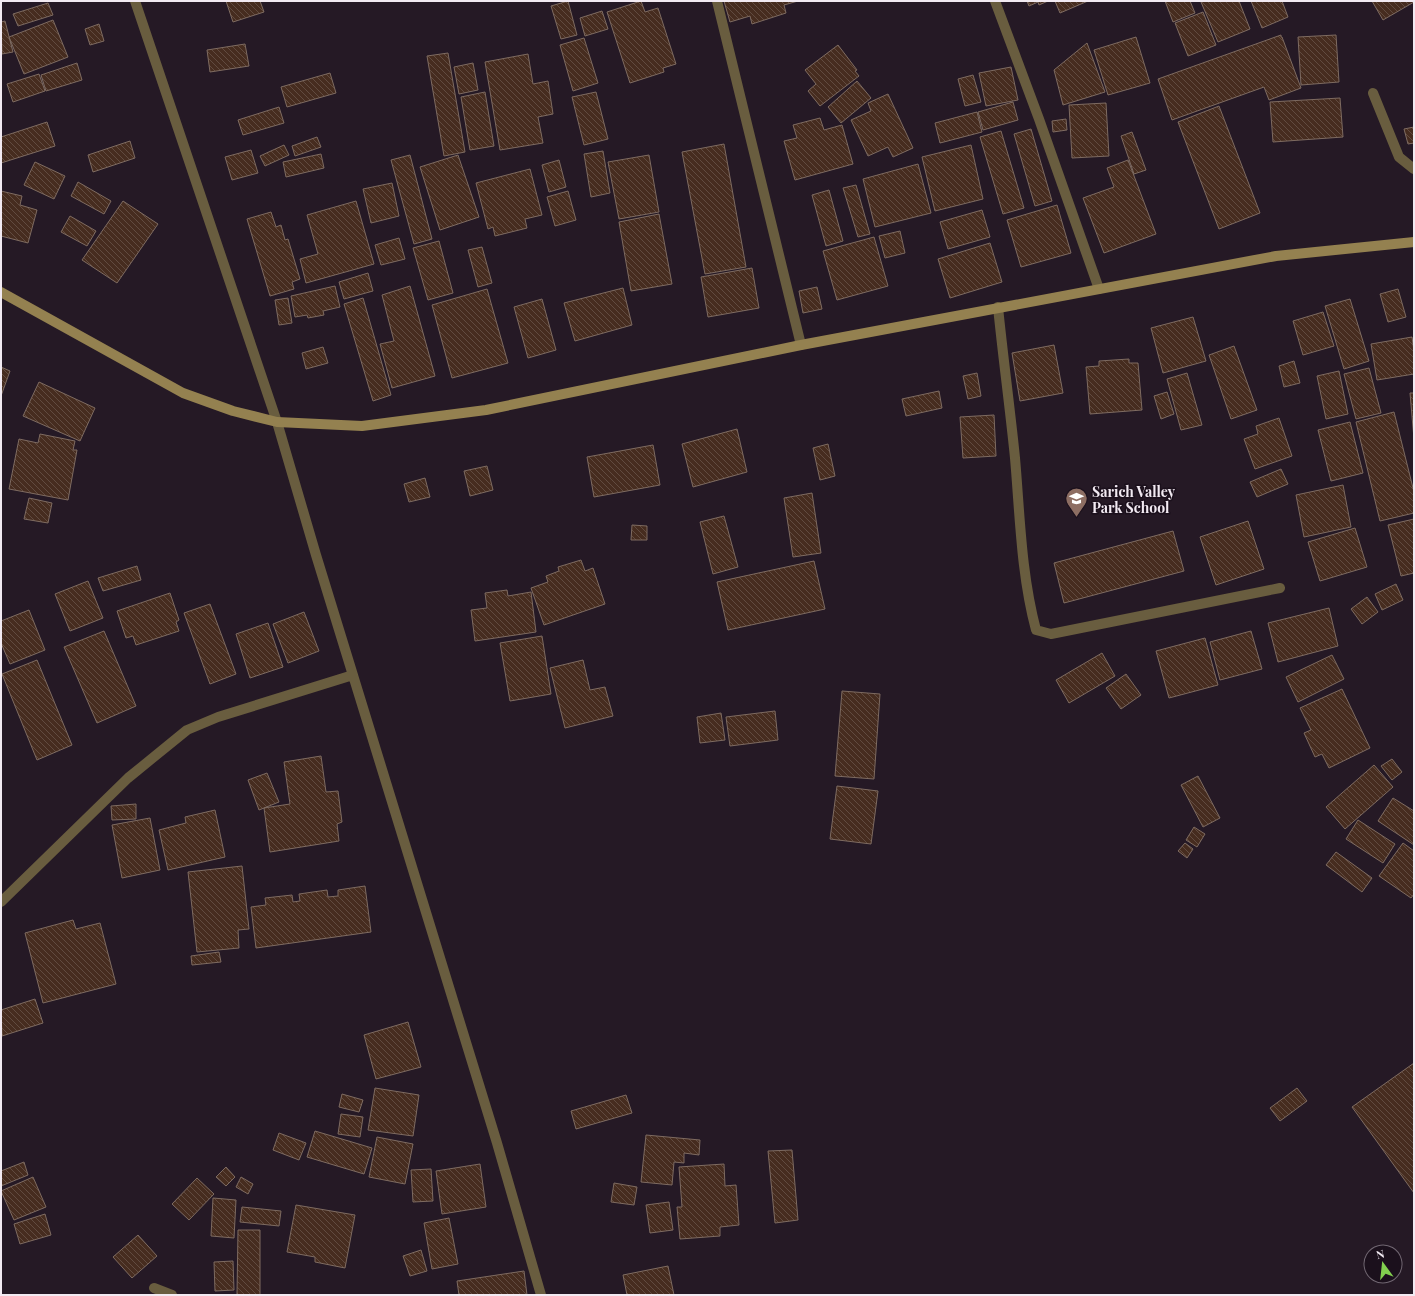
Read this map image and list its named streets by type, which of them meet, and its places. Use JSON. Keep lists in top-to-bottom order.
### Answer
{
  "places": {
    "school or university": ["Sarich Valley Park School"]
  },
  "north": "top"
}
